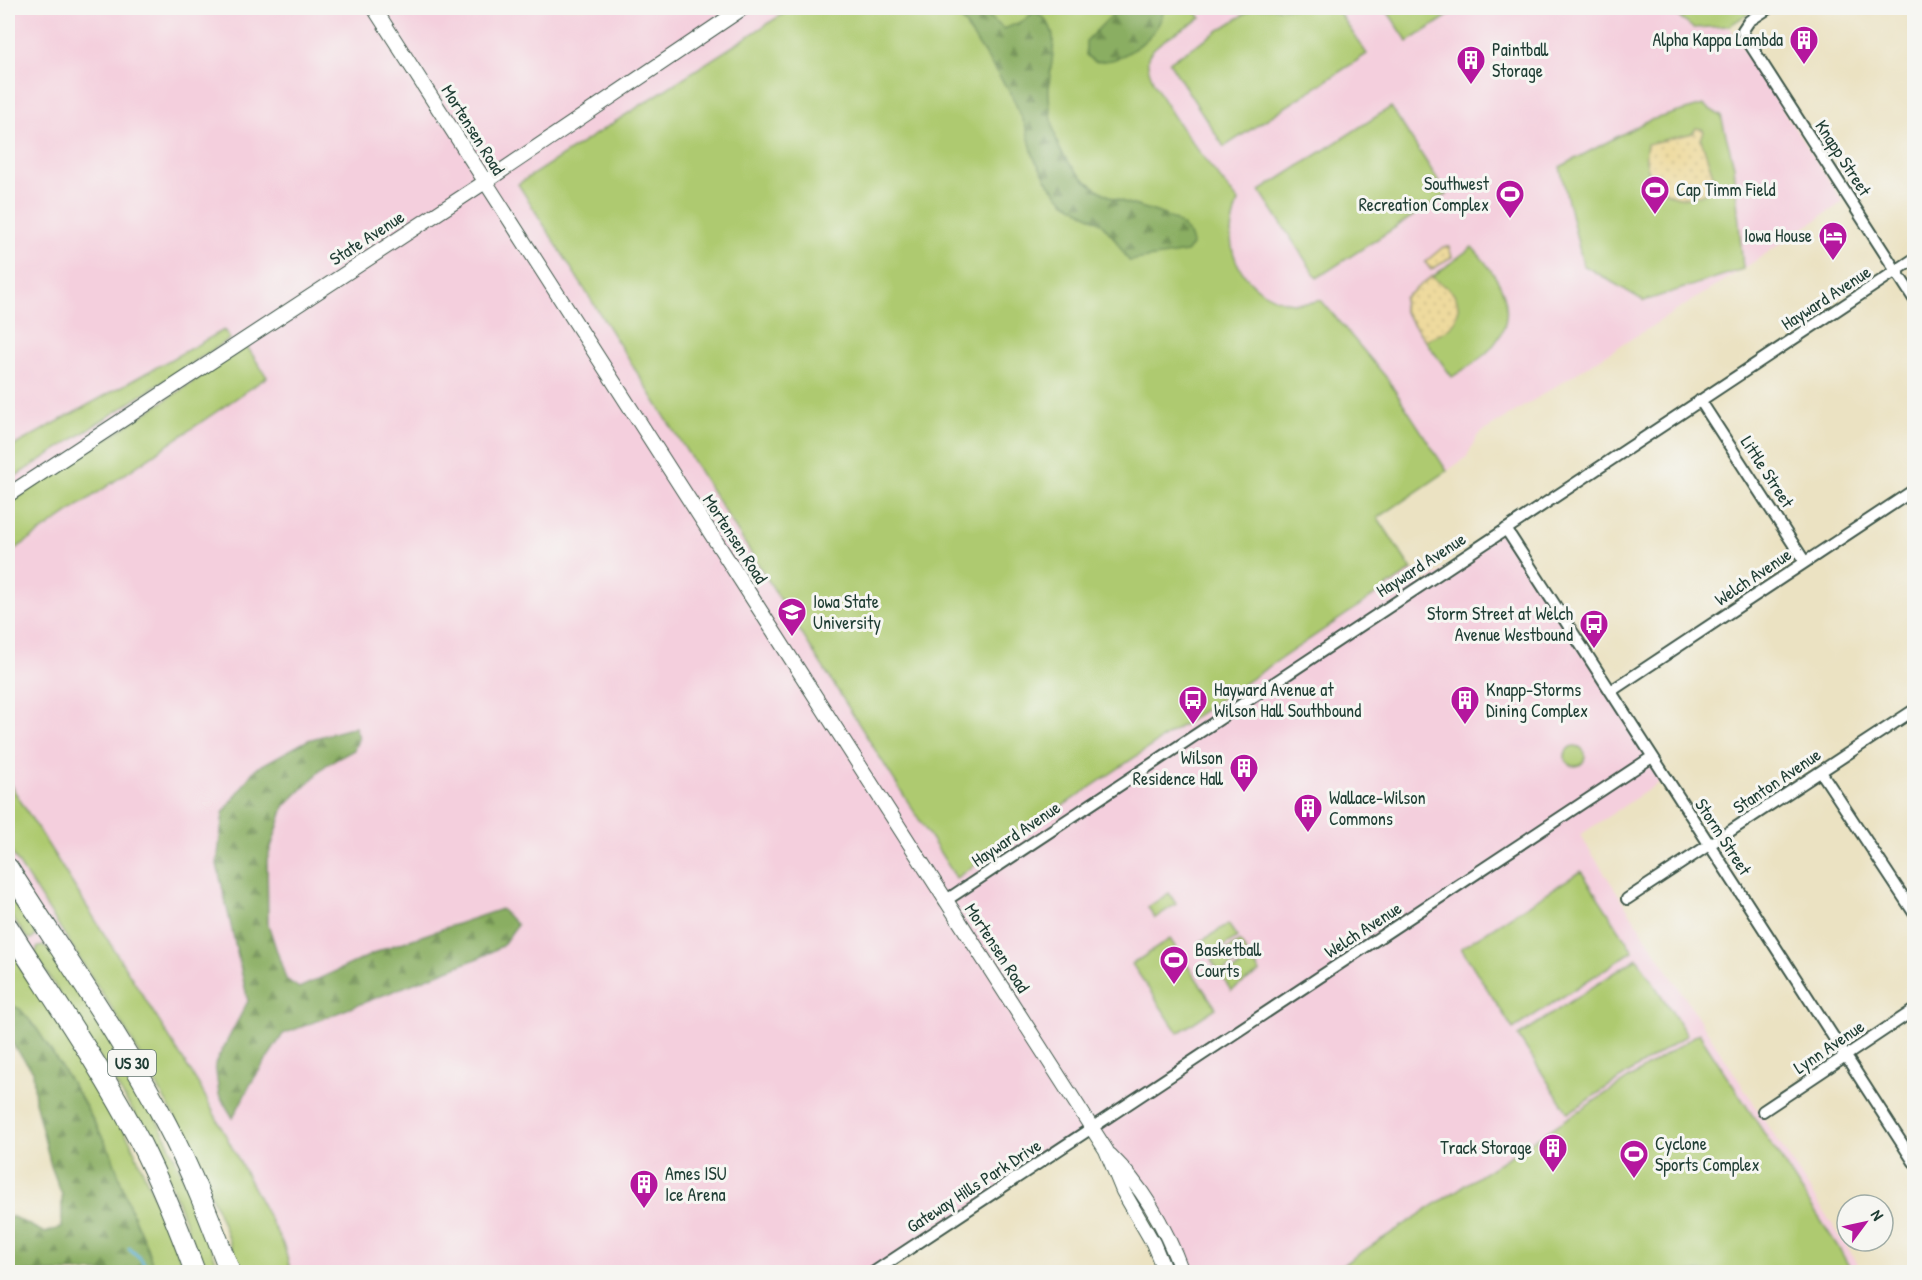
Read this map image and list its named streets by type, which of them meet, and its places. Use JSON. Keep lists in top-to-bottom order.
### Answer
{
  "streets": {
    "highway": ["US 30"],
    "street": [
      "Mortensen Road",
      "Knapp Street",
      "State Avenue",
      "Hayward Avenue",
      "Little Street",
      "Welch Avenue",
      "Stanton Avenue",
      "Storm Street",
      "Lynn Avenue",
      "Gateway Hills Park Drive"
    ]
  },
  "crossings": [
    ["Mortensen Road", "State Avenue"],
    ["Mortensen Road", "Hayward Avenue"],
    ["Mortensen Road", "Welch Avenue"],
    ["Mortensen Road", "Gateway Hills Park Drive"],
    ["Knapp Street", "Hayward Avenue"],
    ["Hayward Avenue", "Little Street"],
    ["Hayward Avenue", "Storm Street"],
    ["Little Street", "Welch Avenue"],
    ["Welch Avenue", "Storm Street"],
    ["Welch Avenue", "Gateway Hills Park Drive"],
    ["Stanton Avenue", "Storm Street"],
    ["Storm Street", "Lynn Avenue"]
  ],
  "places": {
    "building": [
      "Alpha Kappa Lambda",
      "Paintball Storage",
      "Knapp-Storms Dining Complex",
      "Wilson Residence Hall",
      "Wallace-Wilson Commons",
      "Track Storage",
      "Ames ISU Ice Arena"
    ],
    "sports": [
      "Cap Timm Field",
      "Southwest Recreation Complex",
      "Basketball Courts",
      "Cyclone Sports Complex"
    ],
    "hotel": ["Iowa House"],
    "school or university": ["Iowa State University"],
    "bus stop": ["Storm Street at Welch Avenue Westbound", "Hayward Avenue at Wilson Hall Southbound"]
  },
  "north": "top right"
}
